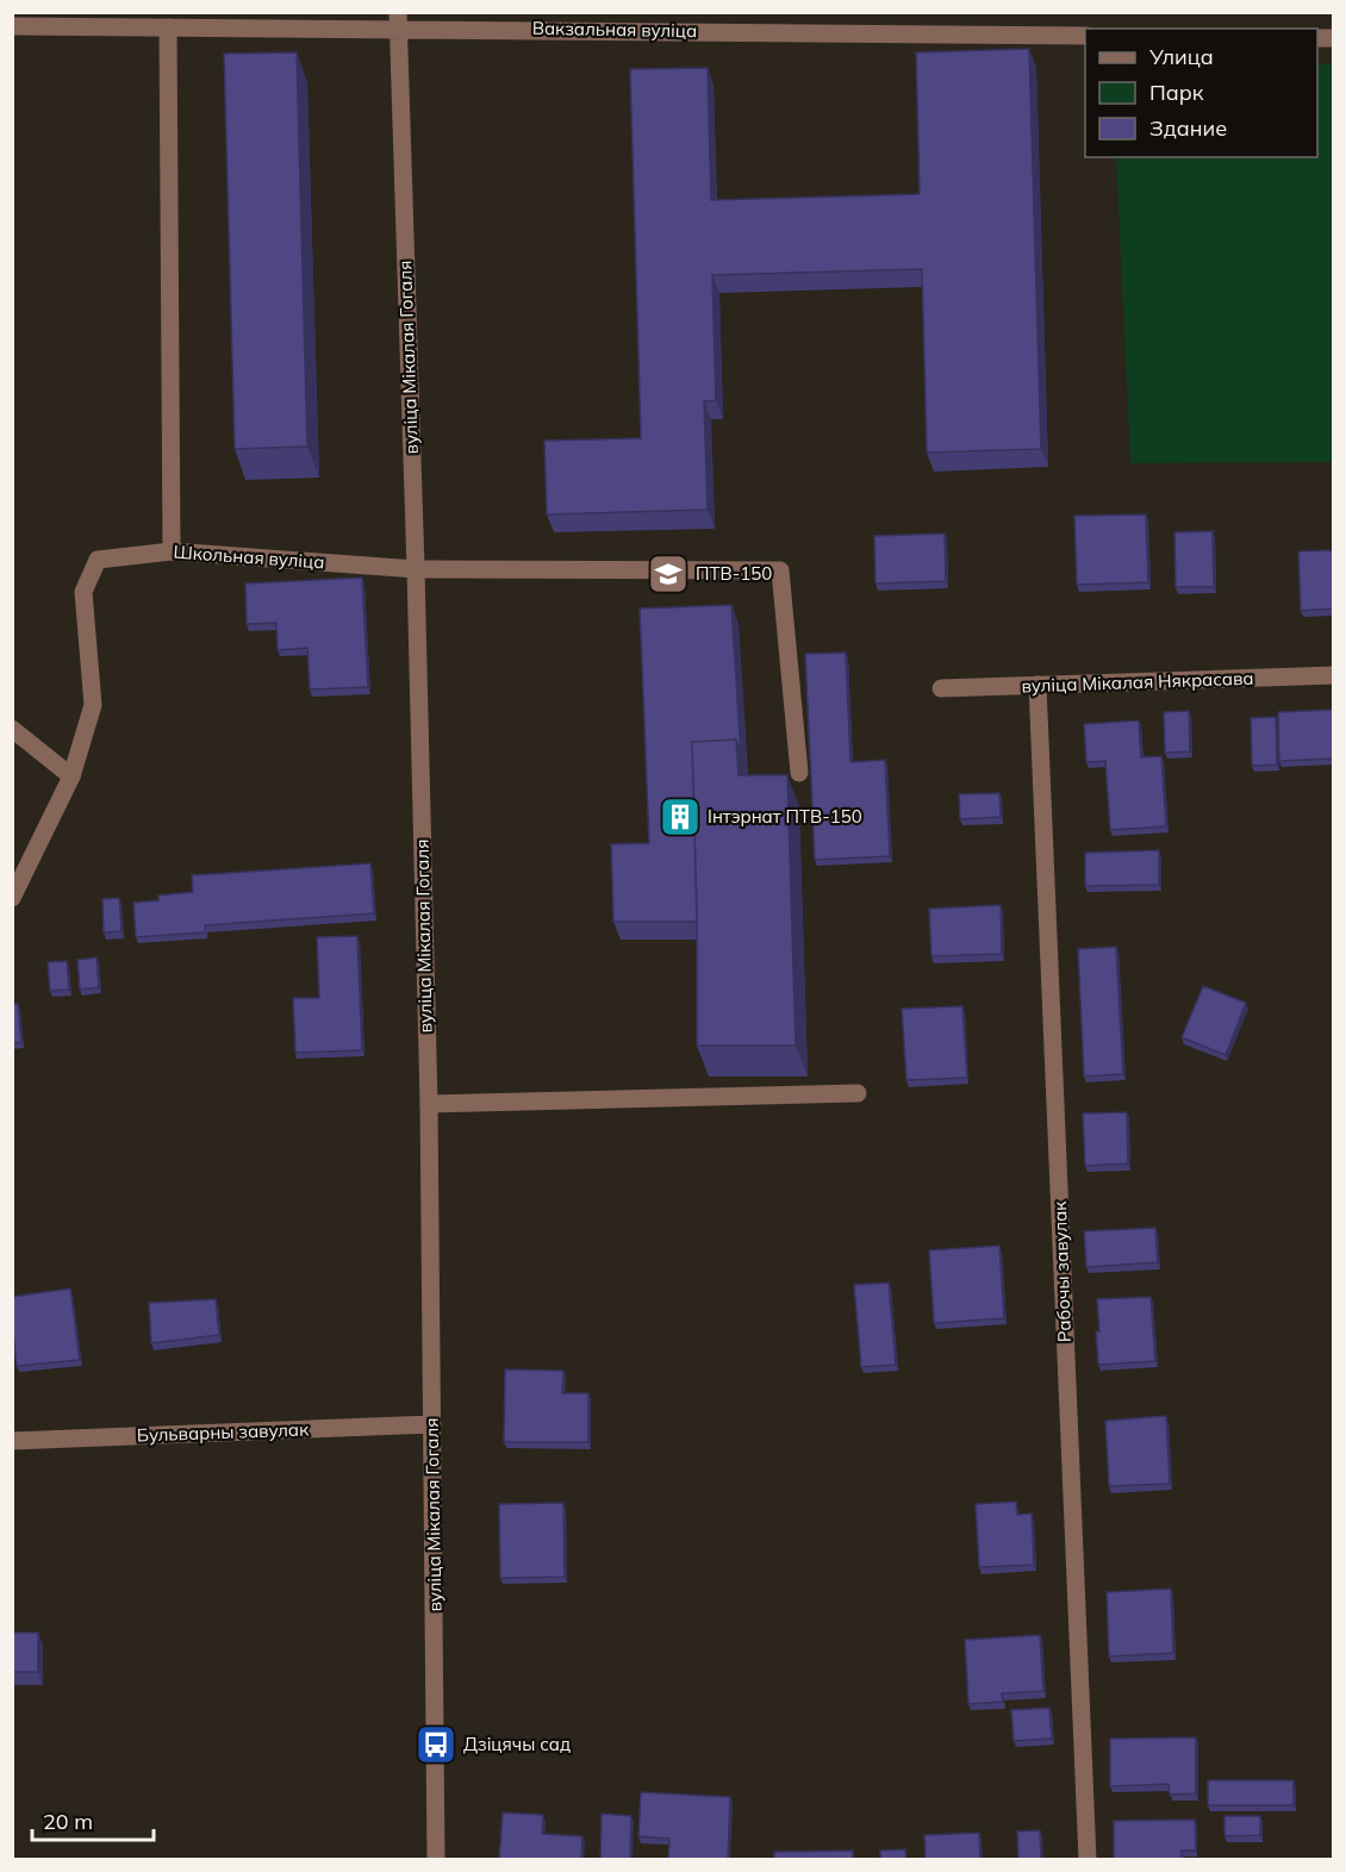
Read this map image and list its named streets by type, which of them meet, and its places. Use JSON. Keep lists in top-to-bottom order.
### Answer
{
  "streets": {
    "street": [
      "Вакзальная вуліца",
      "вуліца Мікалая Гогаля",
      "Школьная вуліца",
      "вуліца Мікалая Някрасава",
      "Рабочы завулак",
      "Бульварны завулак"
    ]
  },
  "crossings": [
    ["Вакзальная вуліца", "вуліца Мікалая Гогаля"],
    ["вуліца Мікалая Гогаля", "Школьная вуліца"],
    ["вуліца Мікалая Гогаля", "Бульварны завулак"],
    ["вуліца Мікалая Някрасава", "Рабочы завулак"]
  ],
  "places": {
    "school or university": ["ПТВ-150"],
    "building": ["Інтэрнат ПТВ-150"],
    "bus stop": ["Дзіцячы сад"]
  },
  "legend": ["Улица", "Парк", "Здание"],
  "scale_bar": "20 m"
}
